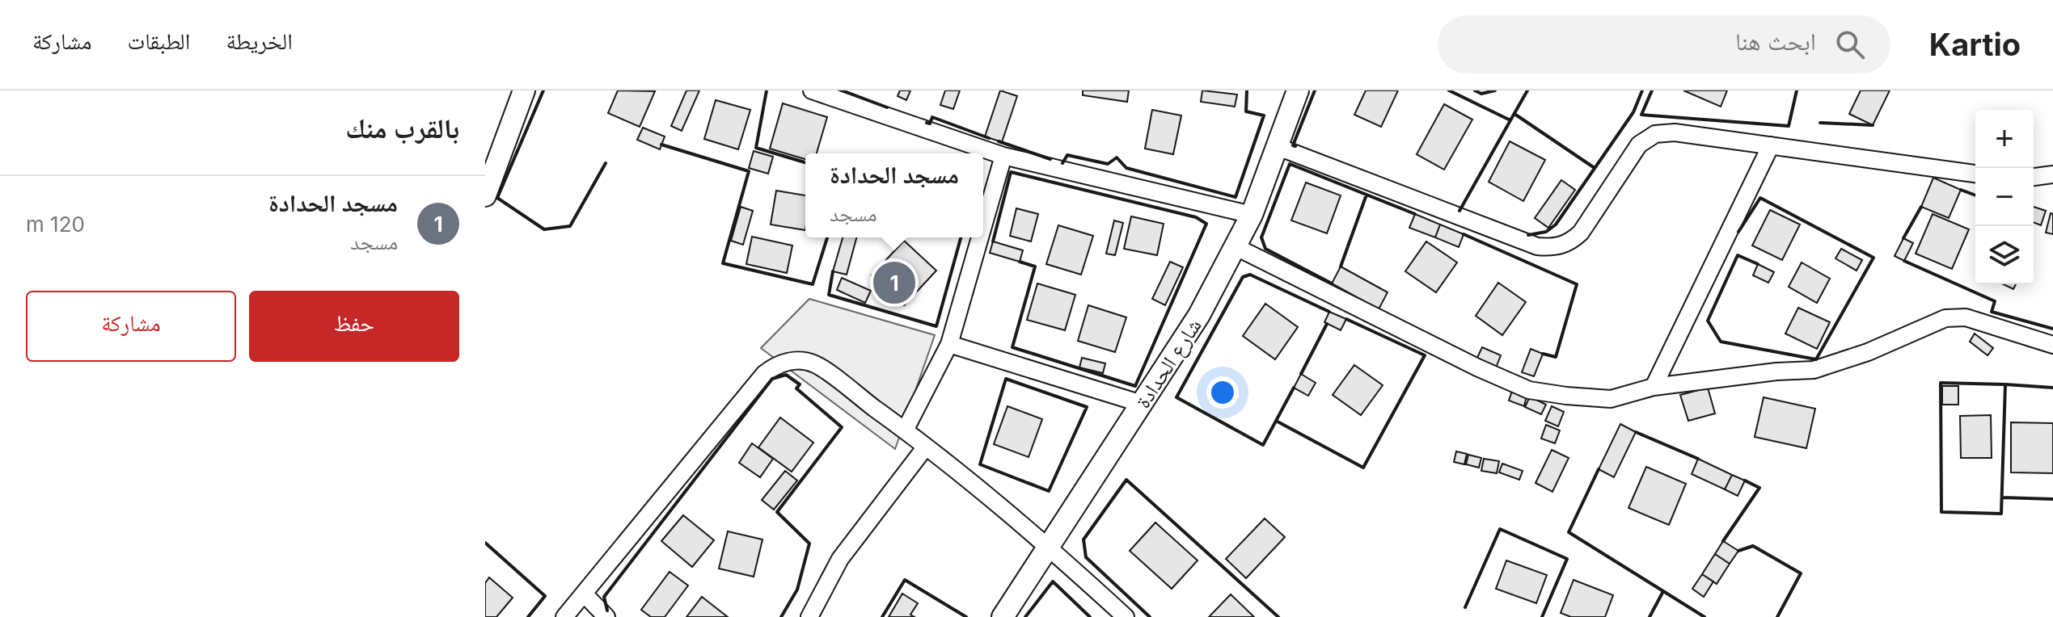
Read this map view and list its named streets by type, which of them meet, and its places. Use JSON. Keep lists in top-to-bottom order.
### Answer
{
  "streets": {
    "street": ["شارع الحدادة"]
  },
  "page": {
    "header": "Kartio",
    "search": "ابحث هنا",
    "nav": ["الخريطة", "الطبقات", "مشاركة"],
    "heading": "بالقرب منك",
    "map_buttons": ["+", "−"],
    "popup": ["مسجد الحدادة", "مسجد"],
    "list": [
      {
        "mark": "1",
        "name": "مسجد الحدادة",
        "note": "مسجد",
        "value": "120 m"
      }
    ],
    "pins": "1",
    "buttons": ["حفظ", "مشاركة"]
  }
}
